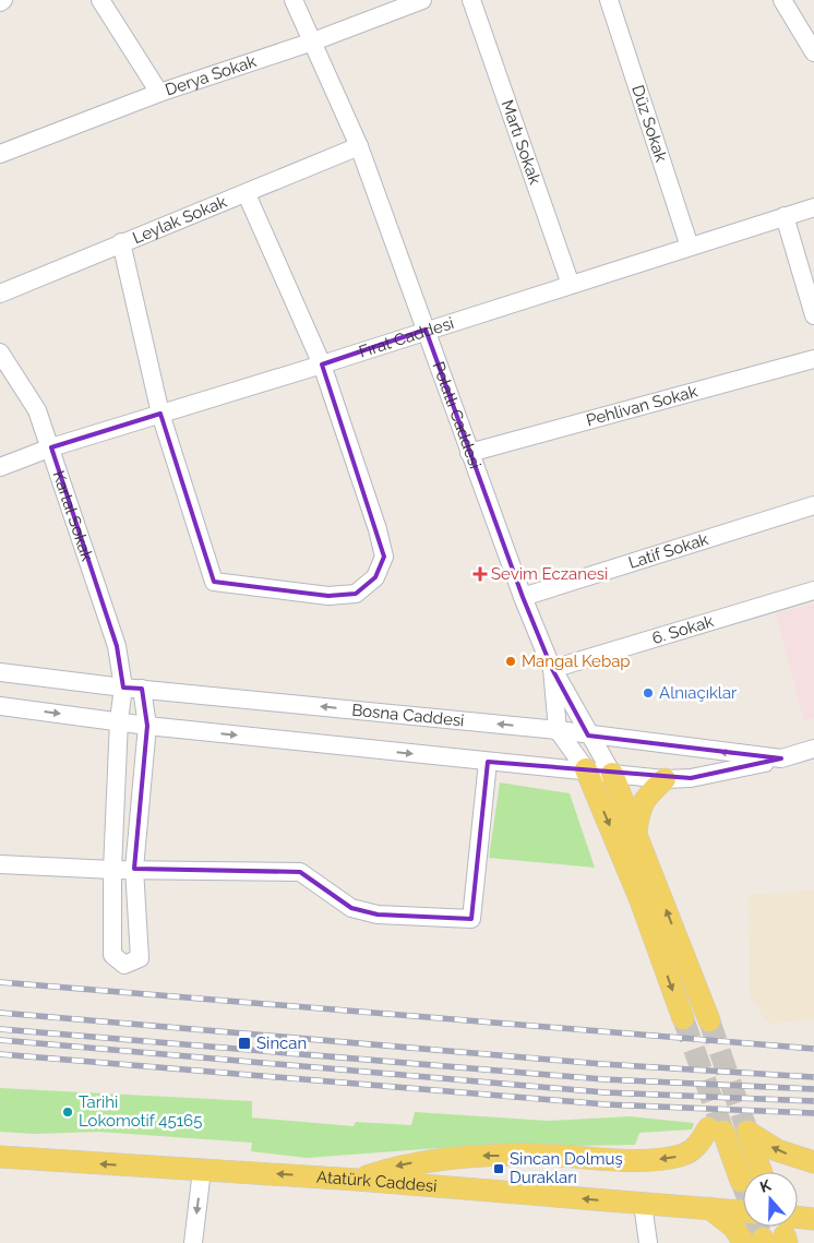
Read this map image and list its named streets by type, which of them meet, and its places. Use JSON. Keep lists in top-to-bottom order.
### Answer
{
  "streets": {
    "main road": ["Atatürk Caddesi"],
    "street": [
      "Derya Sokak",
      "Düz Sokak",
      "Martı Sokak",
      "Leylak Sokak",
      "Fırat Caddesi",
      "Pehlivan Sokak",
      "Polatlı Caddesi",
      "Kartal Sokak",
      "Latif Sokak",
      "6. Sokak",
      "Bosna Caddesi"
    ]
  },
  "crossings": [
    ["Derya Sokak", "Polatlı Caddesi"],
    ["Düz Sokak", "Fırat Caddesi"],
    ["Martı Sokak", "Fırat Caddesi"],
    ["Leylak Sokak", "Polatlı Caddesi"],
    ["Fırat Caddesi", "Polatlı Caddesi"],
    ["Fırat Caddesi", "Kartal Sokak"],
    ["Pehlivan Sokak", "Polatlı Caddesi"],
    ["Polatlı Caddesi", "Latif Sokak"],
    ["Polatlı Caddesi", "6. Sokak"],
    ["Polatlı Caddesi", "Bosna Caddesi"],
    ["Kartal Sokak", "Bosna Caddesi"]
  ],
  "one_way": ["Atatürk Caddesi"],
  "places": {
    "health": ["Sevim Eczanesi"],
    "other": ["Mangal Kebap", "Alnıaçıklar", "Tarihi Lokomotif 45165"],
    "transit": ["Sincan", "Sincan Dolmuş Durakları"]
  },
  "north": "top"
}
